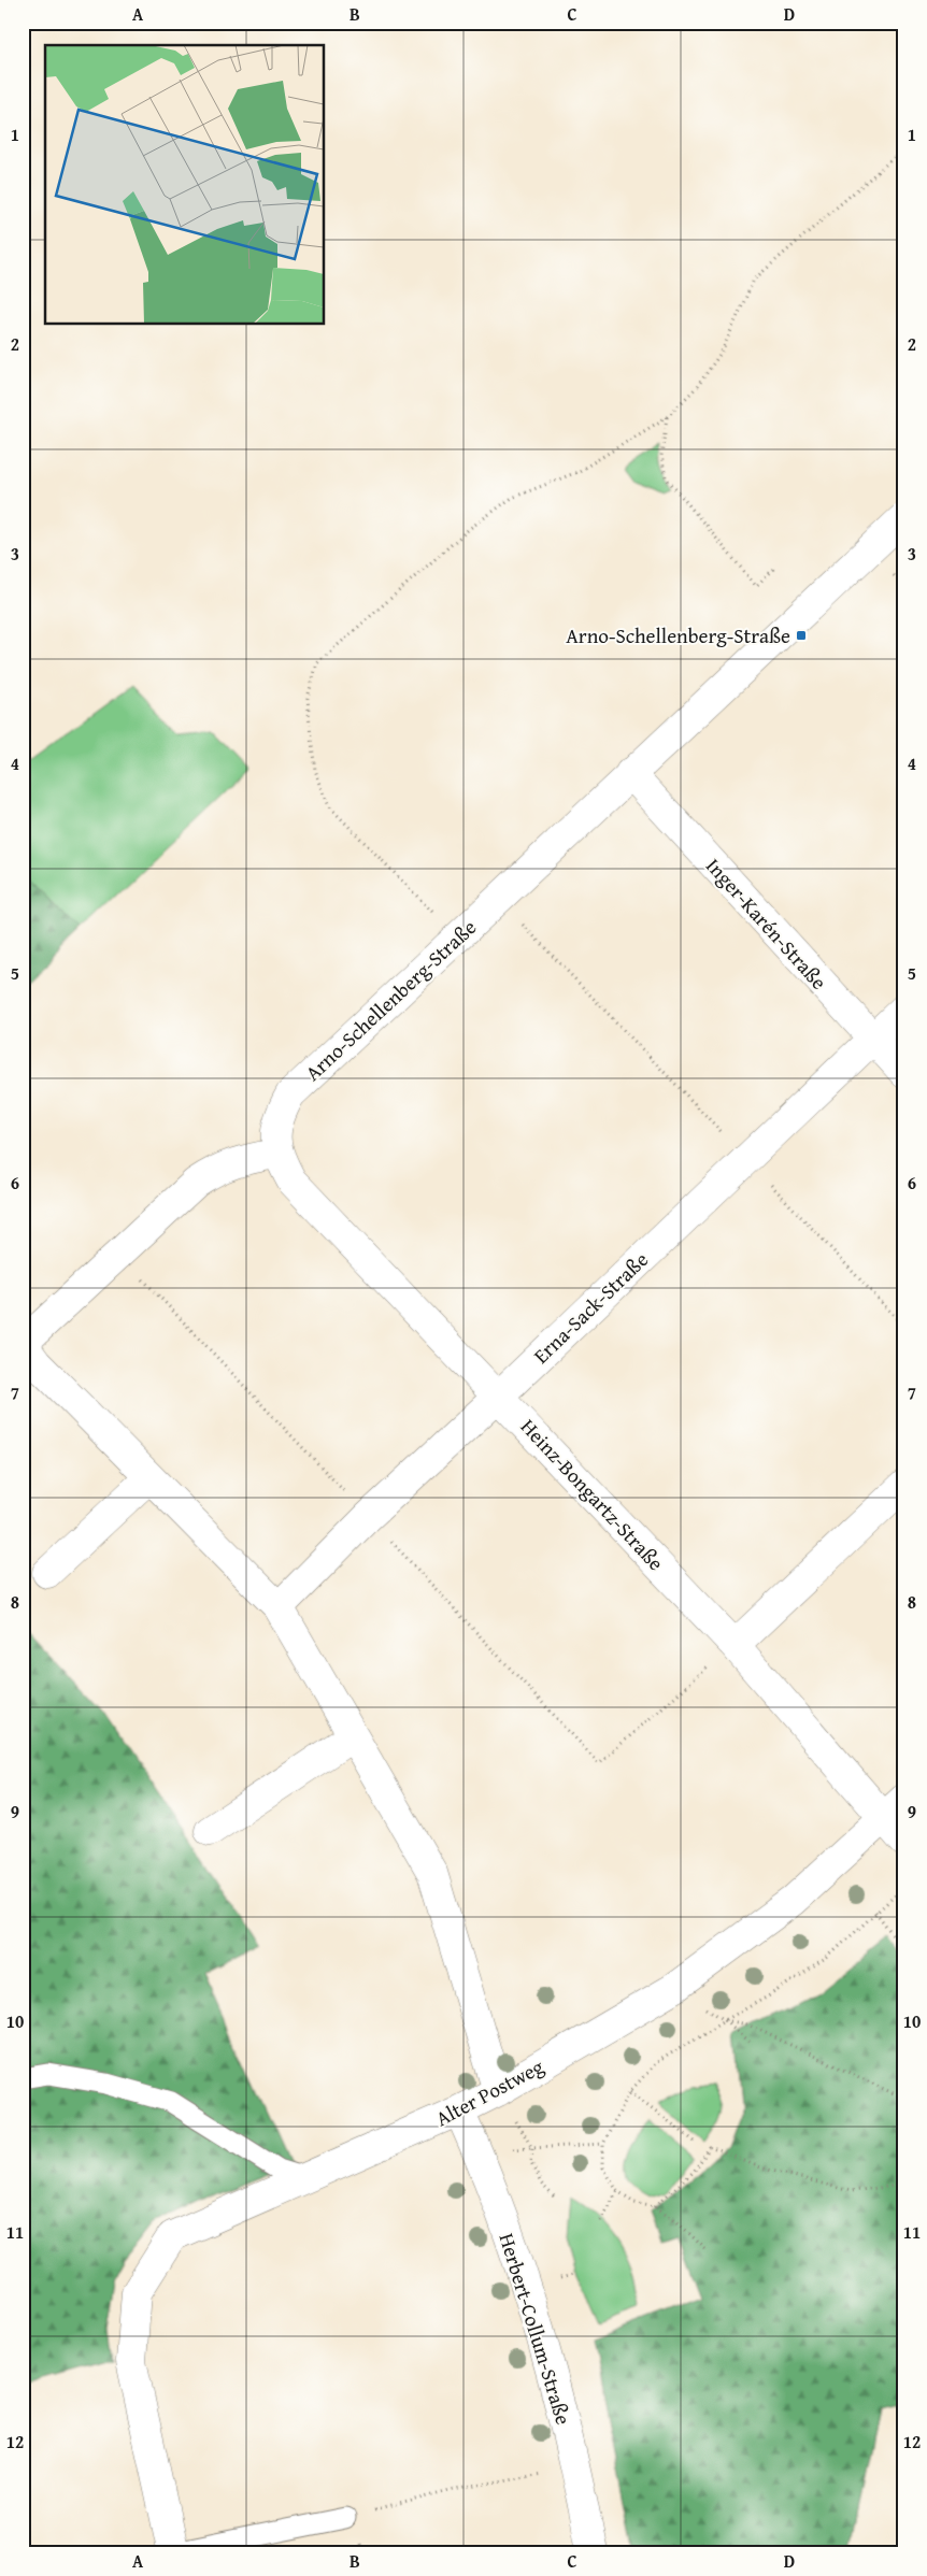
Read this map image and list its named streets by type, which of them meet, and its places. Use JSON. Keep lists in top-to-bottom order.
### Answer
{
  "streets": {
    "street": [
      "Inger-Karén-Straße",
      "Arno-Schellenberg-Straße",
      "Erna-Sack-Straße",
      "Heinz-Bongartz-Straße",
      "Alter Postweg",
      "Herbert-Collum-Straße"
    ]
  },
  "crossings": [
    ["Inger-Karén-Straße", "Arno-Schellenberg-Straße"],
    ["Inger-Karén-Straße", "Erna-Sack-Straße"],
    ["Arno-Schellenberg-Straße", "Heinz-Bongartz-Straße"],
    ["Erna-Sack-Straße", "Heinz-Bongartz-Straße"],
    ["Heinz-Bongartz-Straße", "Alter Postweg"],
    ["Alter Postweg", "Herbert-Collum-Straße"]
  ],
  "places": {
    "transit": ["Arno-Schellenberg-Straße"]
  },
  "grid": {
    "columns": [
      "A",
      "B",
      "C",
      "D"
    ],
    "rows": [
      "1",
      "2",
      "3",
      "4",
      "5",
      "6",
      "7",
      "8",
      "9",
      "10",
      "11",
      "12"
    ]
  }
}
